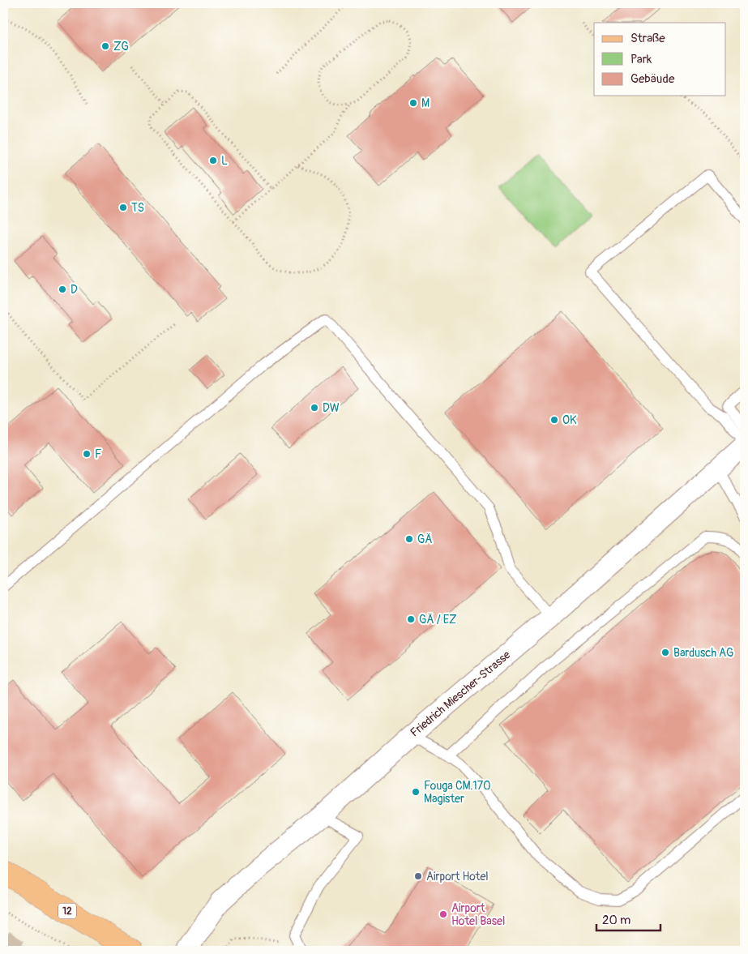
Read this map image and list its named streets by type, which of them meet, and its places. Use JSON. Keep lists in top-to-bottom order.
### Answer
{
  "streets": {
    "main road": ["12"],
    "street": ["Friedrich Miescher-Strasse"]
  },
  "places": [
    "ZG",
    "M",
    "L",
    "TS",
    "D",
    "DW",
    "OK",
    "F",
    "GÄ",
    "GÄ / EZ",
    "Bardusch AG",
    "Fouga CM.170 Magister",
    "Airport Hotel",
    "Airport Hotel Basel"
  ],
  "legend": ["Straße", "Park", "Gebäude"],
  "scale_bar": "20 m"
}
